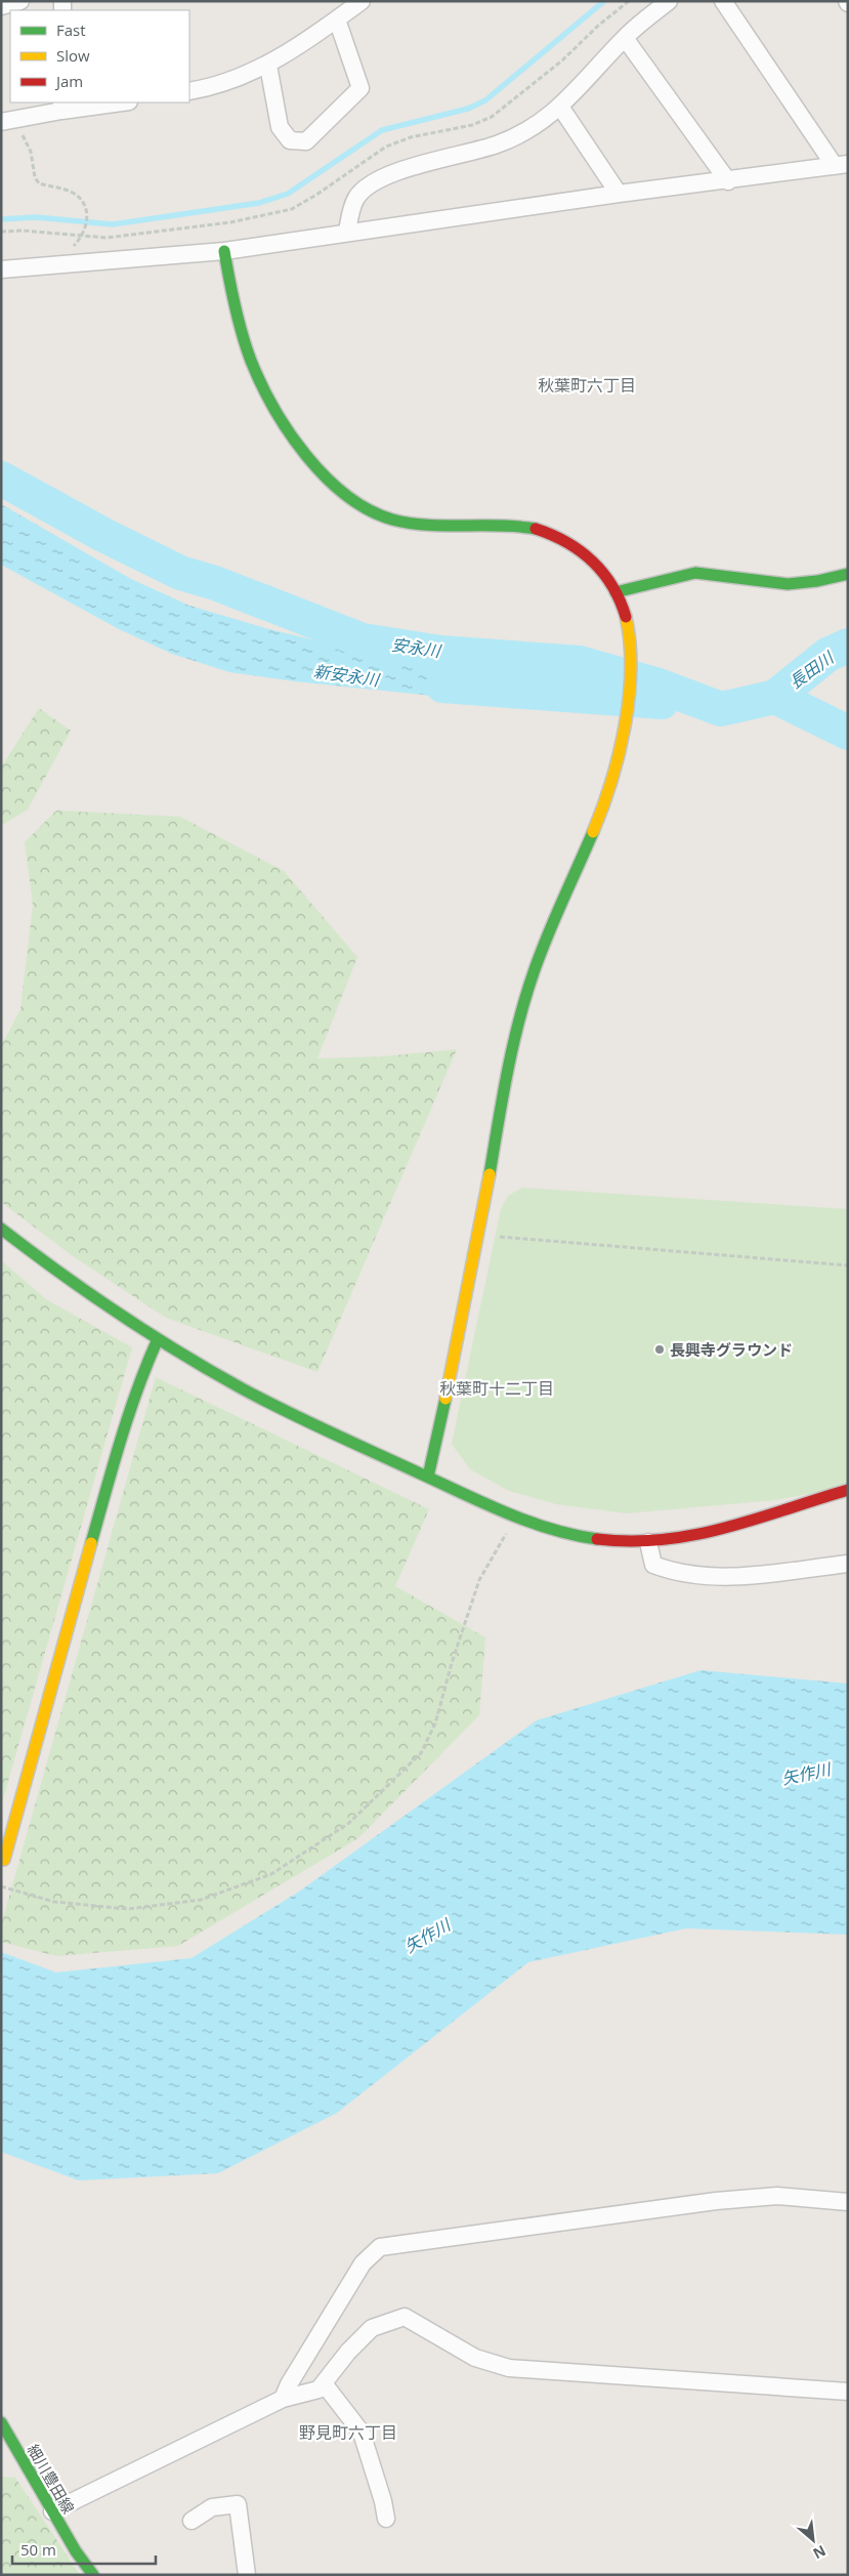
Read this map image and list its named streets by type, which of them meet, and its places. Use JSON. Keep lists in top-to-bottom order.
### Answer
{
  "streets": {
    "street": ["細川豊田線"]
  },
  "districts": ["秋葉町六丁目", "秋葉町十二丁目", "野見町六丁目"],
  "water": [
    "安永川",
    "長田川",
    "新安永川",
    "矢作川"
  ],
  "places": ["長興寺グラウンド"],
  "legend": ["Fast", "Slow", "Jam"],
  "scale_bar": "50 m",
  "north": "bottom right"
}
